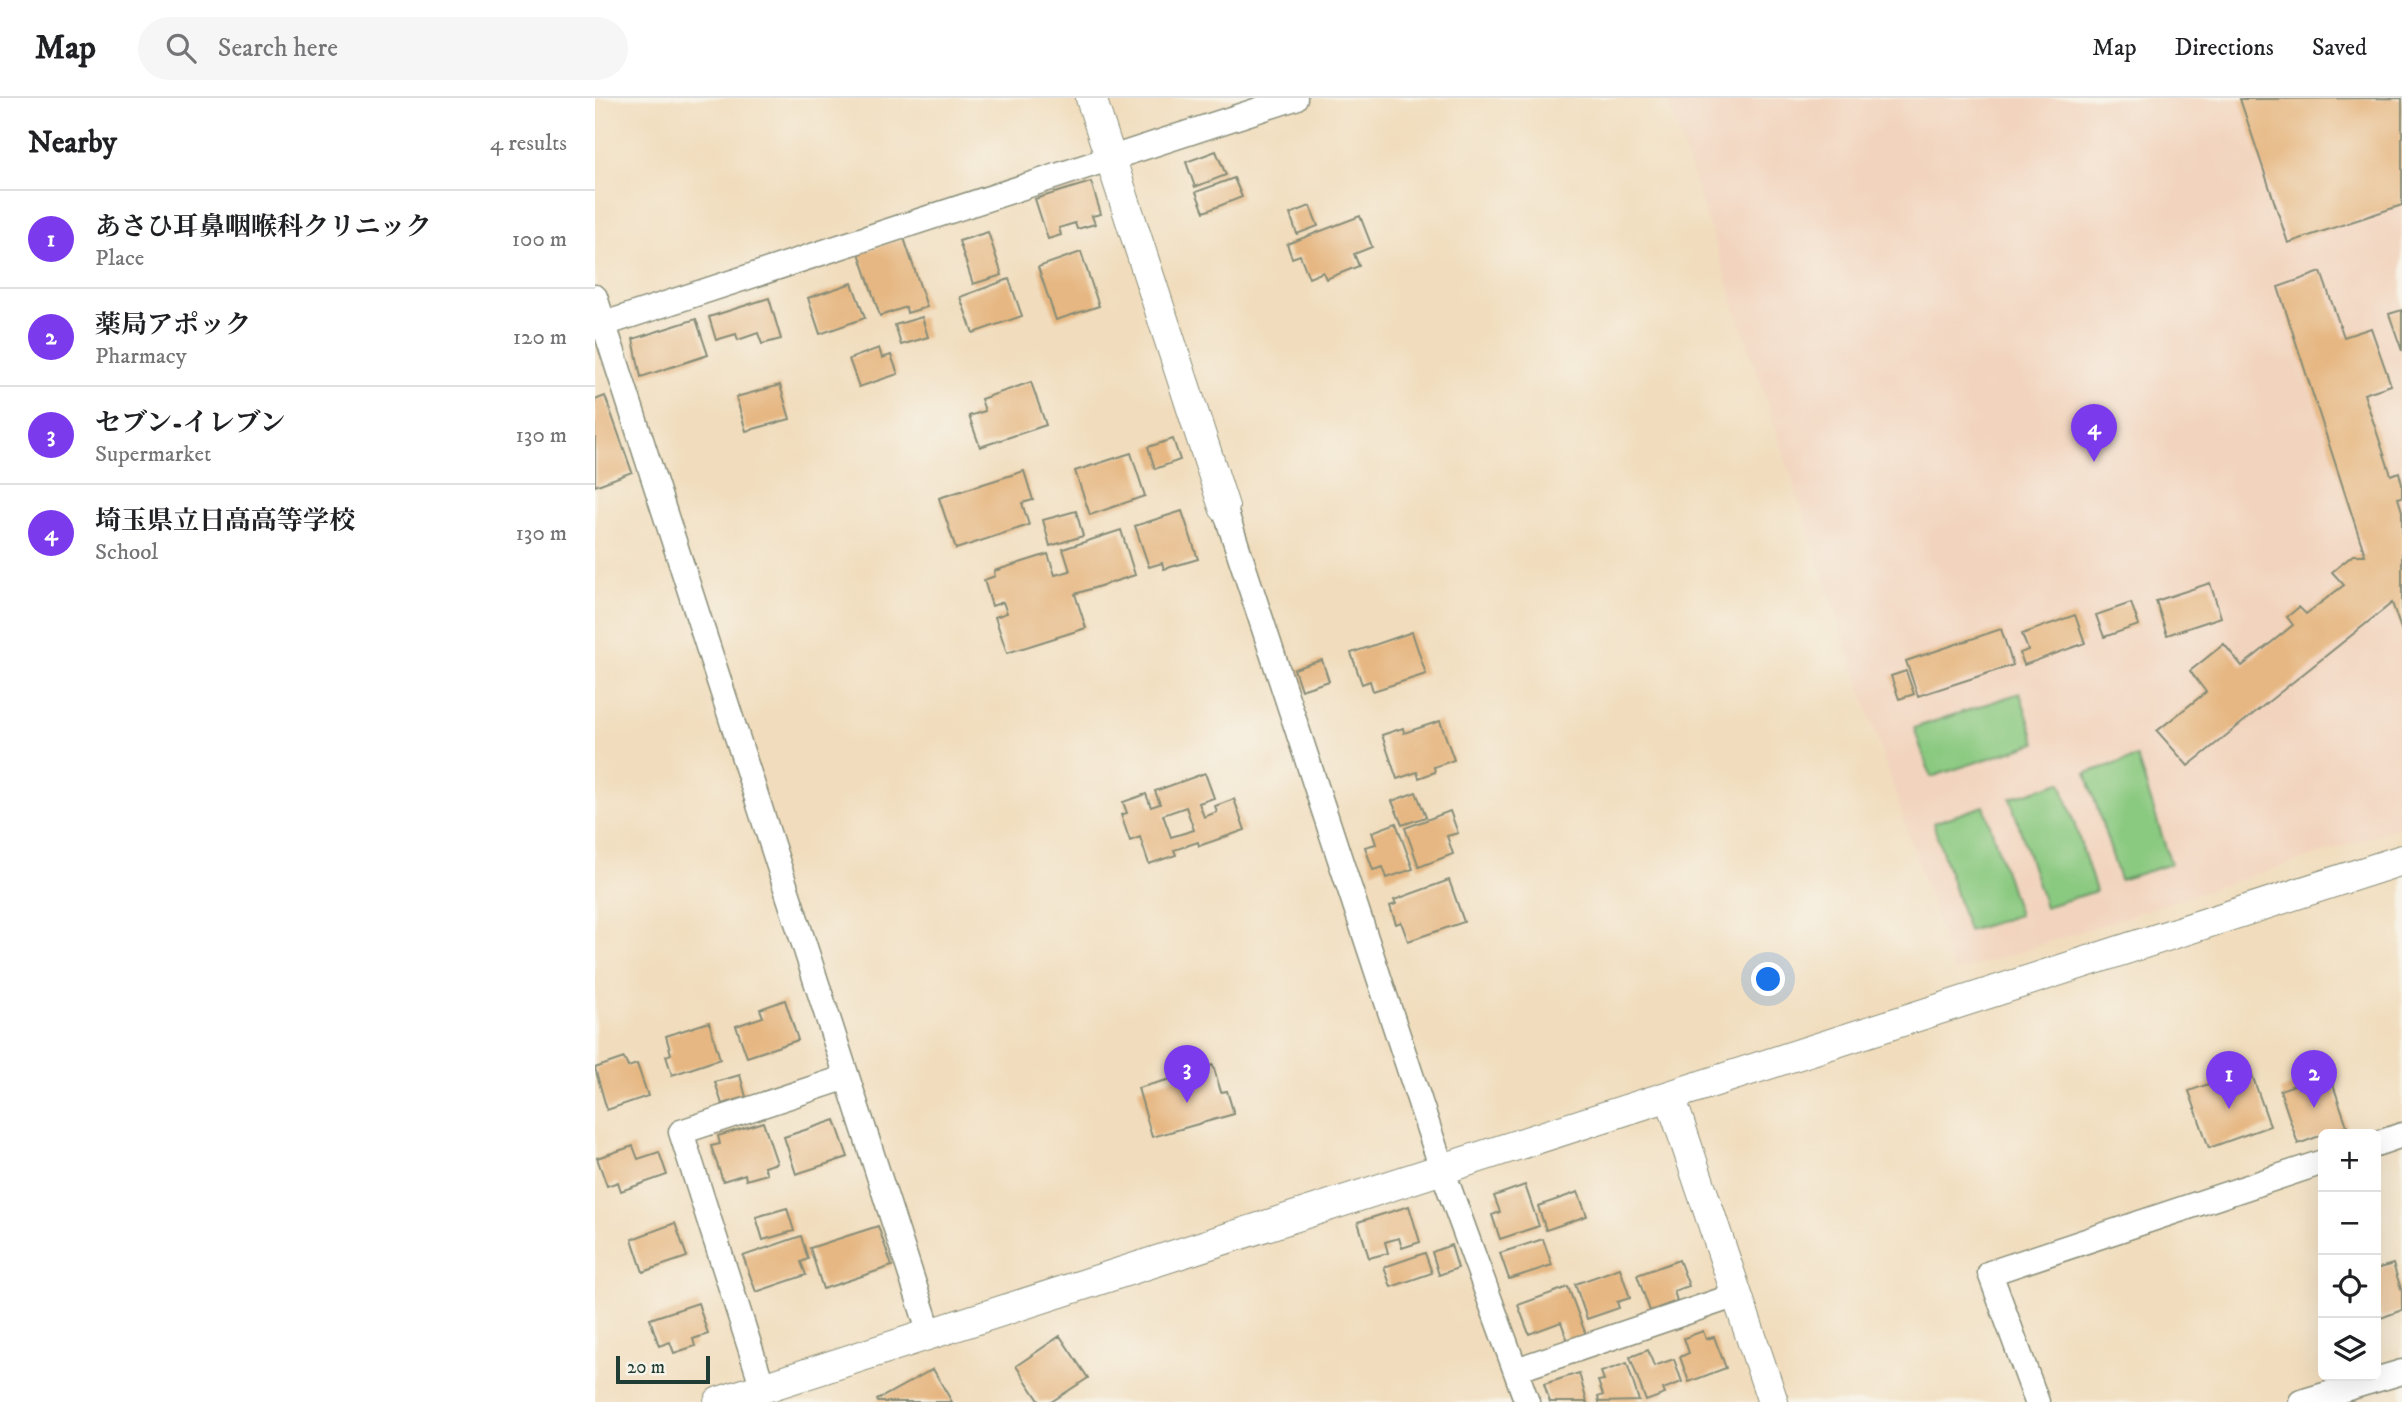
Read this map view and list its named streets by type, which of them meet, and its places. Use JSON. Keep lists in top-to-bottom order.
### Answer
{
  "scale_bar": "20 m",
  "page": {
    "header": "Map",
    "search": "Search here",
    "nav": ["Map", "Directions", "Saved"],
    "heading": ["Nearby", "4 results"],
    "list": [
      {
        "mark": "1",
        "name": "あさひ耳鼻咽喉科クリニック",
        "note": "Place",
        "value": "100 m"
      },
      {
        "mark": "2",
        "name": "薬局アポック",
        "note": "Pharmacy",
        "value": "120 m"
      },
      {
        "mark": "3",
        "name": "セブン-イレブン",
        "note": "Supermarket",
        "value": "130 m"
      },
      {
        "mark": "4",
        "name": "埼玉県立日高高等学校",
        "note": "School",
        "value": "130 m"
      }
    ],
    "pins": [
      "4",
      "3",
      "2",
      "1"
    ],
    "map_buttons": ["+", "−"],
    "scale": "20 m"
  }
}
